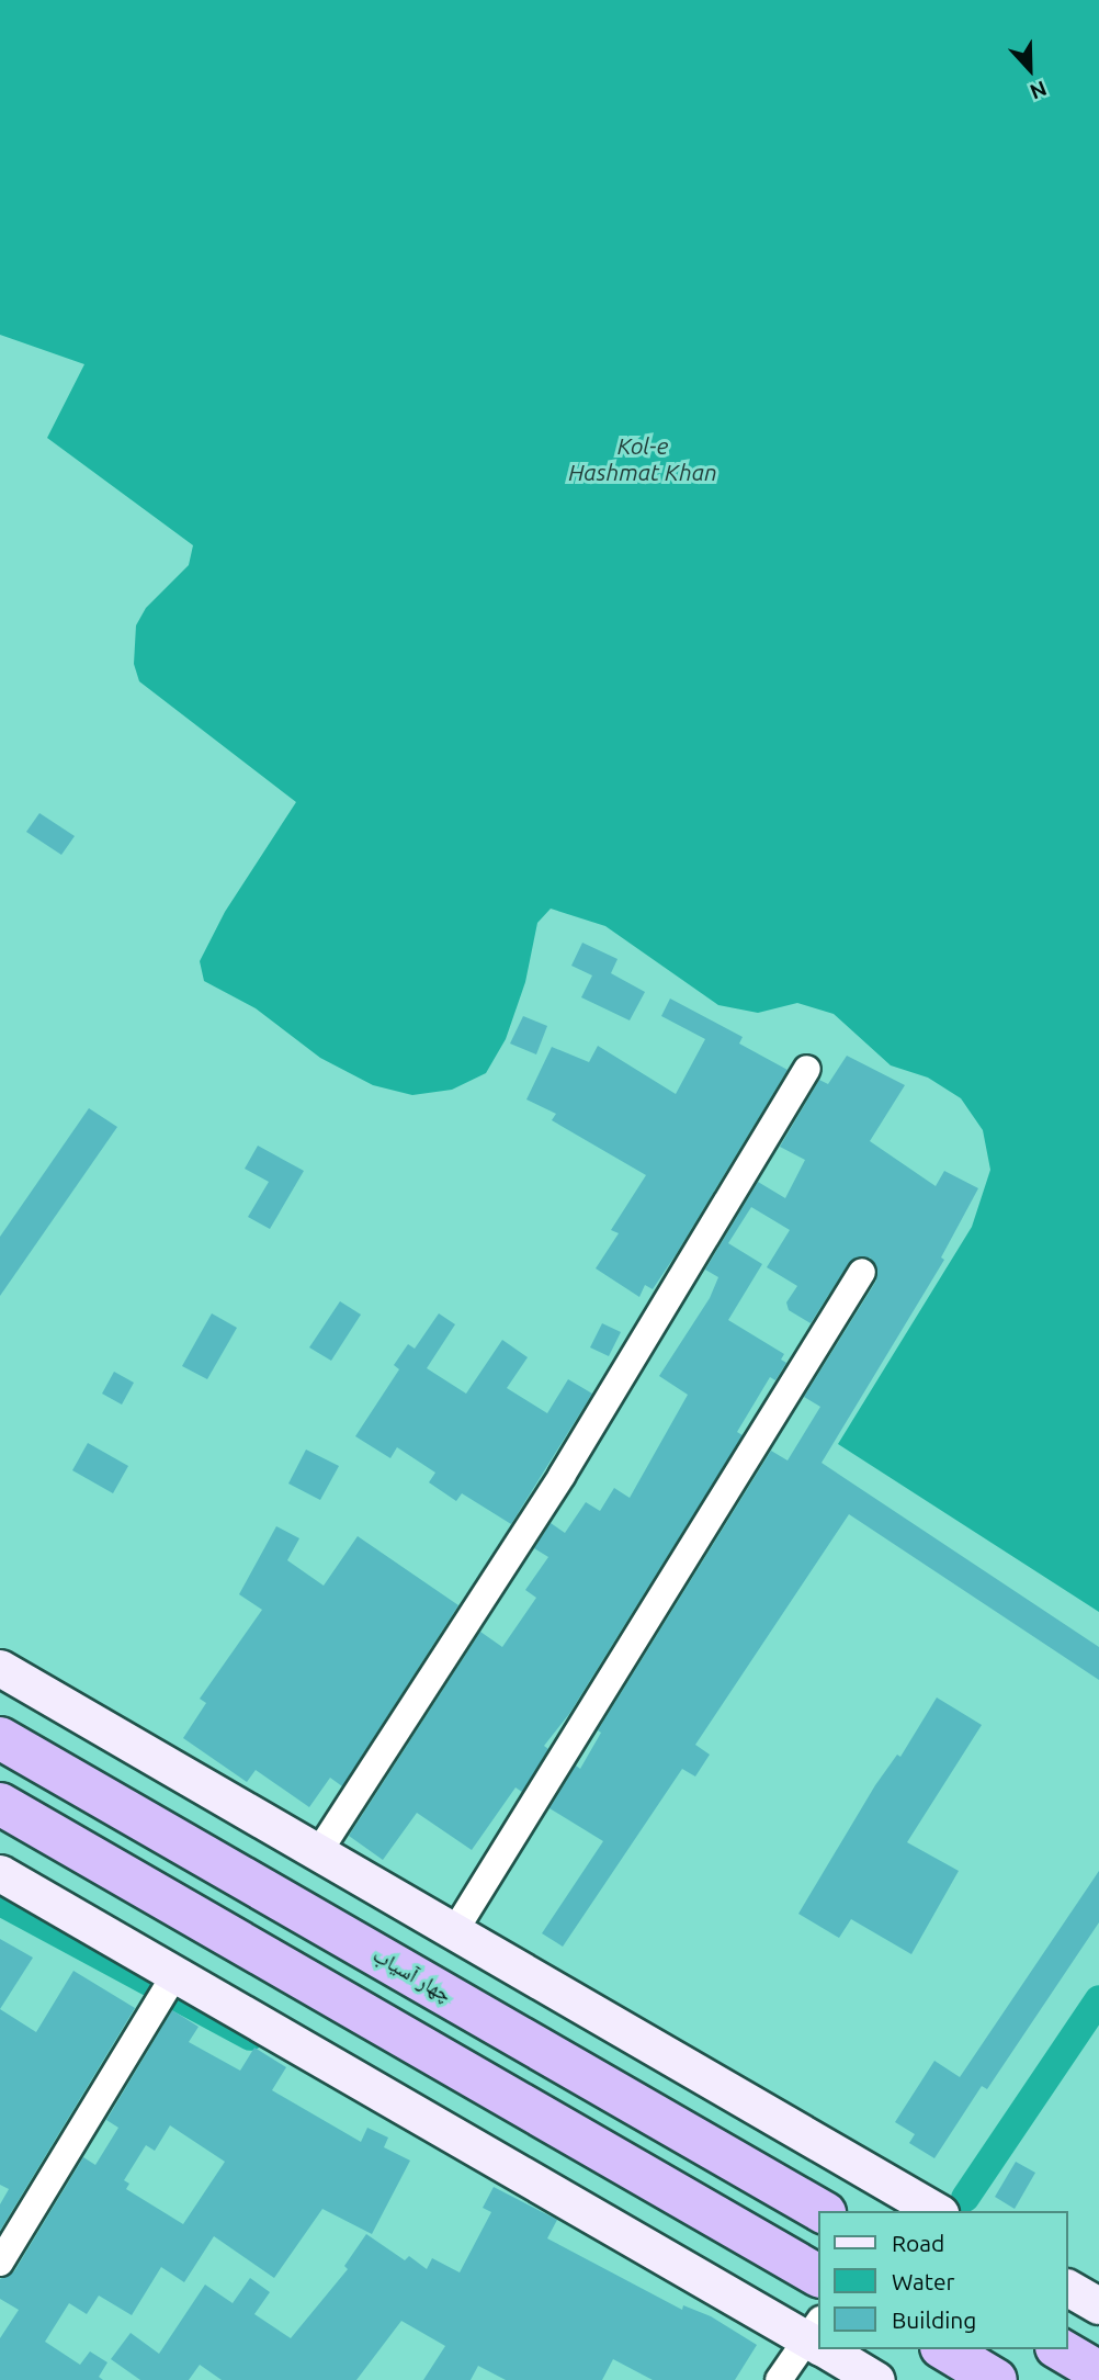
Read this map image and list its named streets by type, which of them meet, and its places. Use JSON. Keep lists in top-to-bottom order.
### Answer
{
  "streets": {
    "highway": ["چهار آسیاب"]
  },
  "water": ["Kol-e Hashmat Khan"],
  "legend": ["Road", "Water", "Building"],
  "north": "bottom"
}
